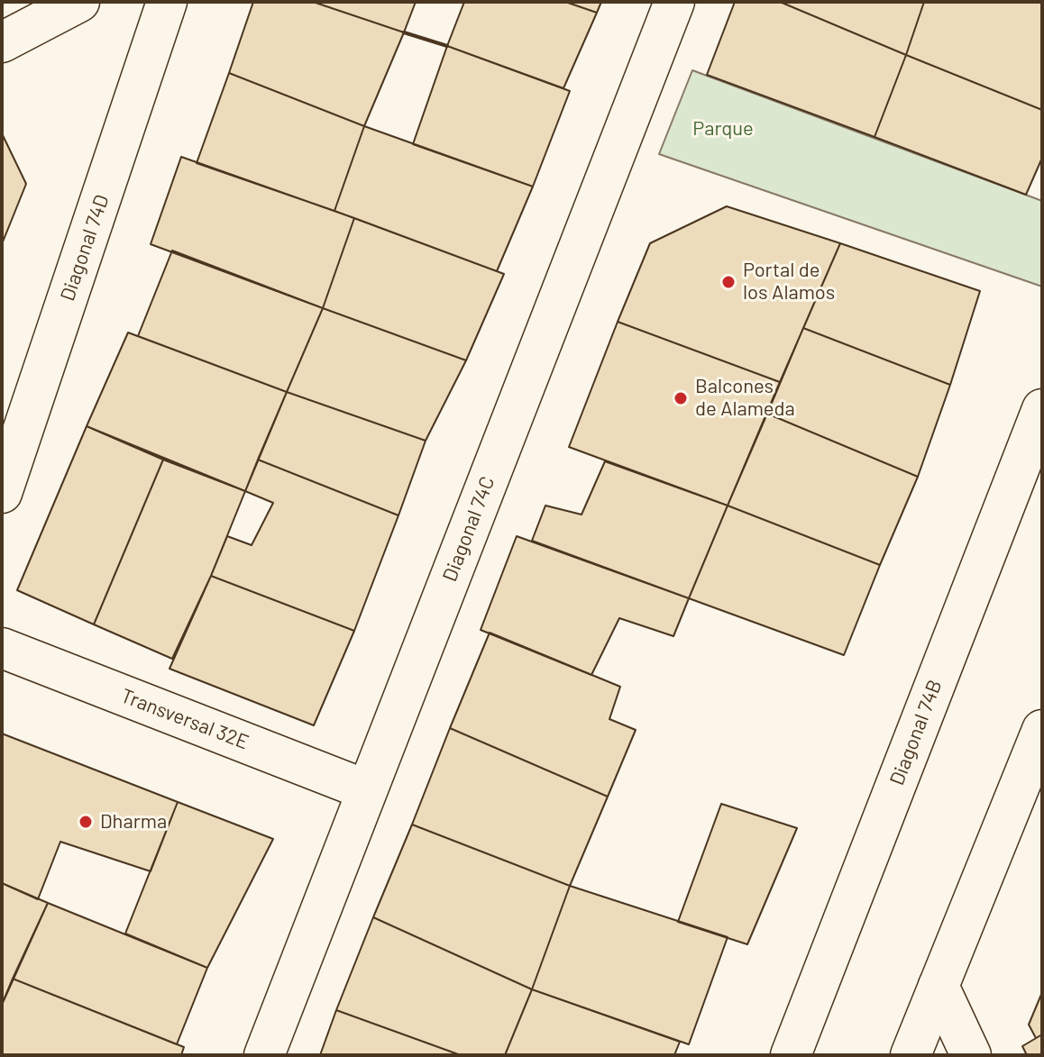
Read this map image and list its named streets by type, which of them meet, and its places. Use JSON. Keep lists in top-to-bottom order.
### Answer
{
  "streets": {
    "street": [
      "Diagonal 74D",
      "Diagonal 74C",
      "Transversal 32E",
      "Diagonal 74B"
    ]
  },
  "crossings": [
    ["Diagonal 74C", "Transversal 32E"]
  ],
  "parks": ["Parque"],
  "places": ["Portal de los Alamos", "Balcones de Alameda", "Dharma"]
}
